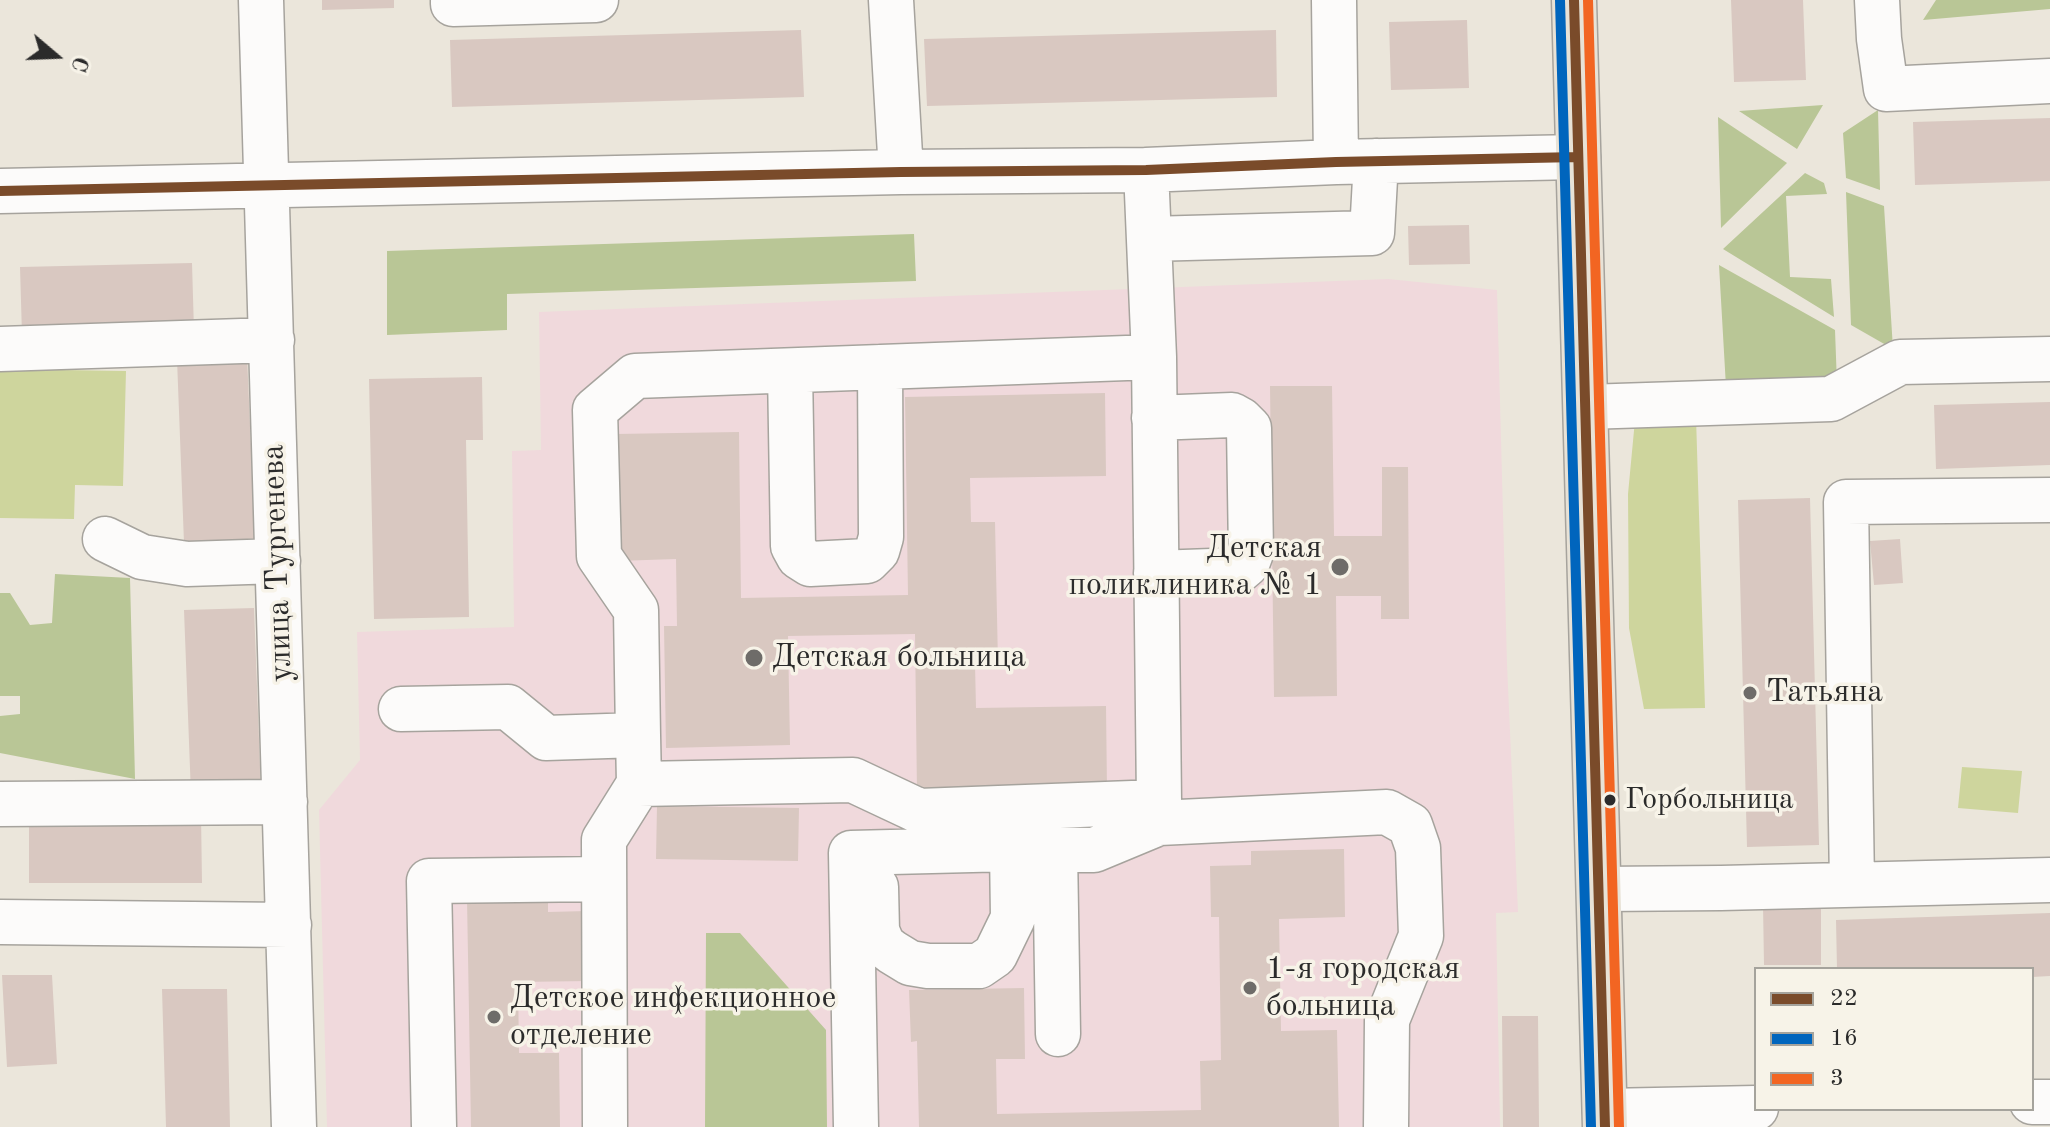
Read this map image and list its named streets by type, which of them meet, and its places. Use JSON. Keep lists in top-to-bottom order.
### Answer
{
  "streets": {
    "street": ["улица Тургенева"]
  },
  "places": [
    "Детская поликлиника № 1",
    "Детская больница",
    "Татьяна",
    "Горбольница",
    "1-я городская больница",
    "Детское инфекционное отделение"
  ],
  "lines": ["transit line 22", "transit line 16", "transit line 3"],
  "legend": ["22", "16", "3"],
  "north": "right"
}
